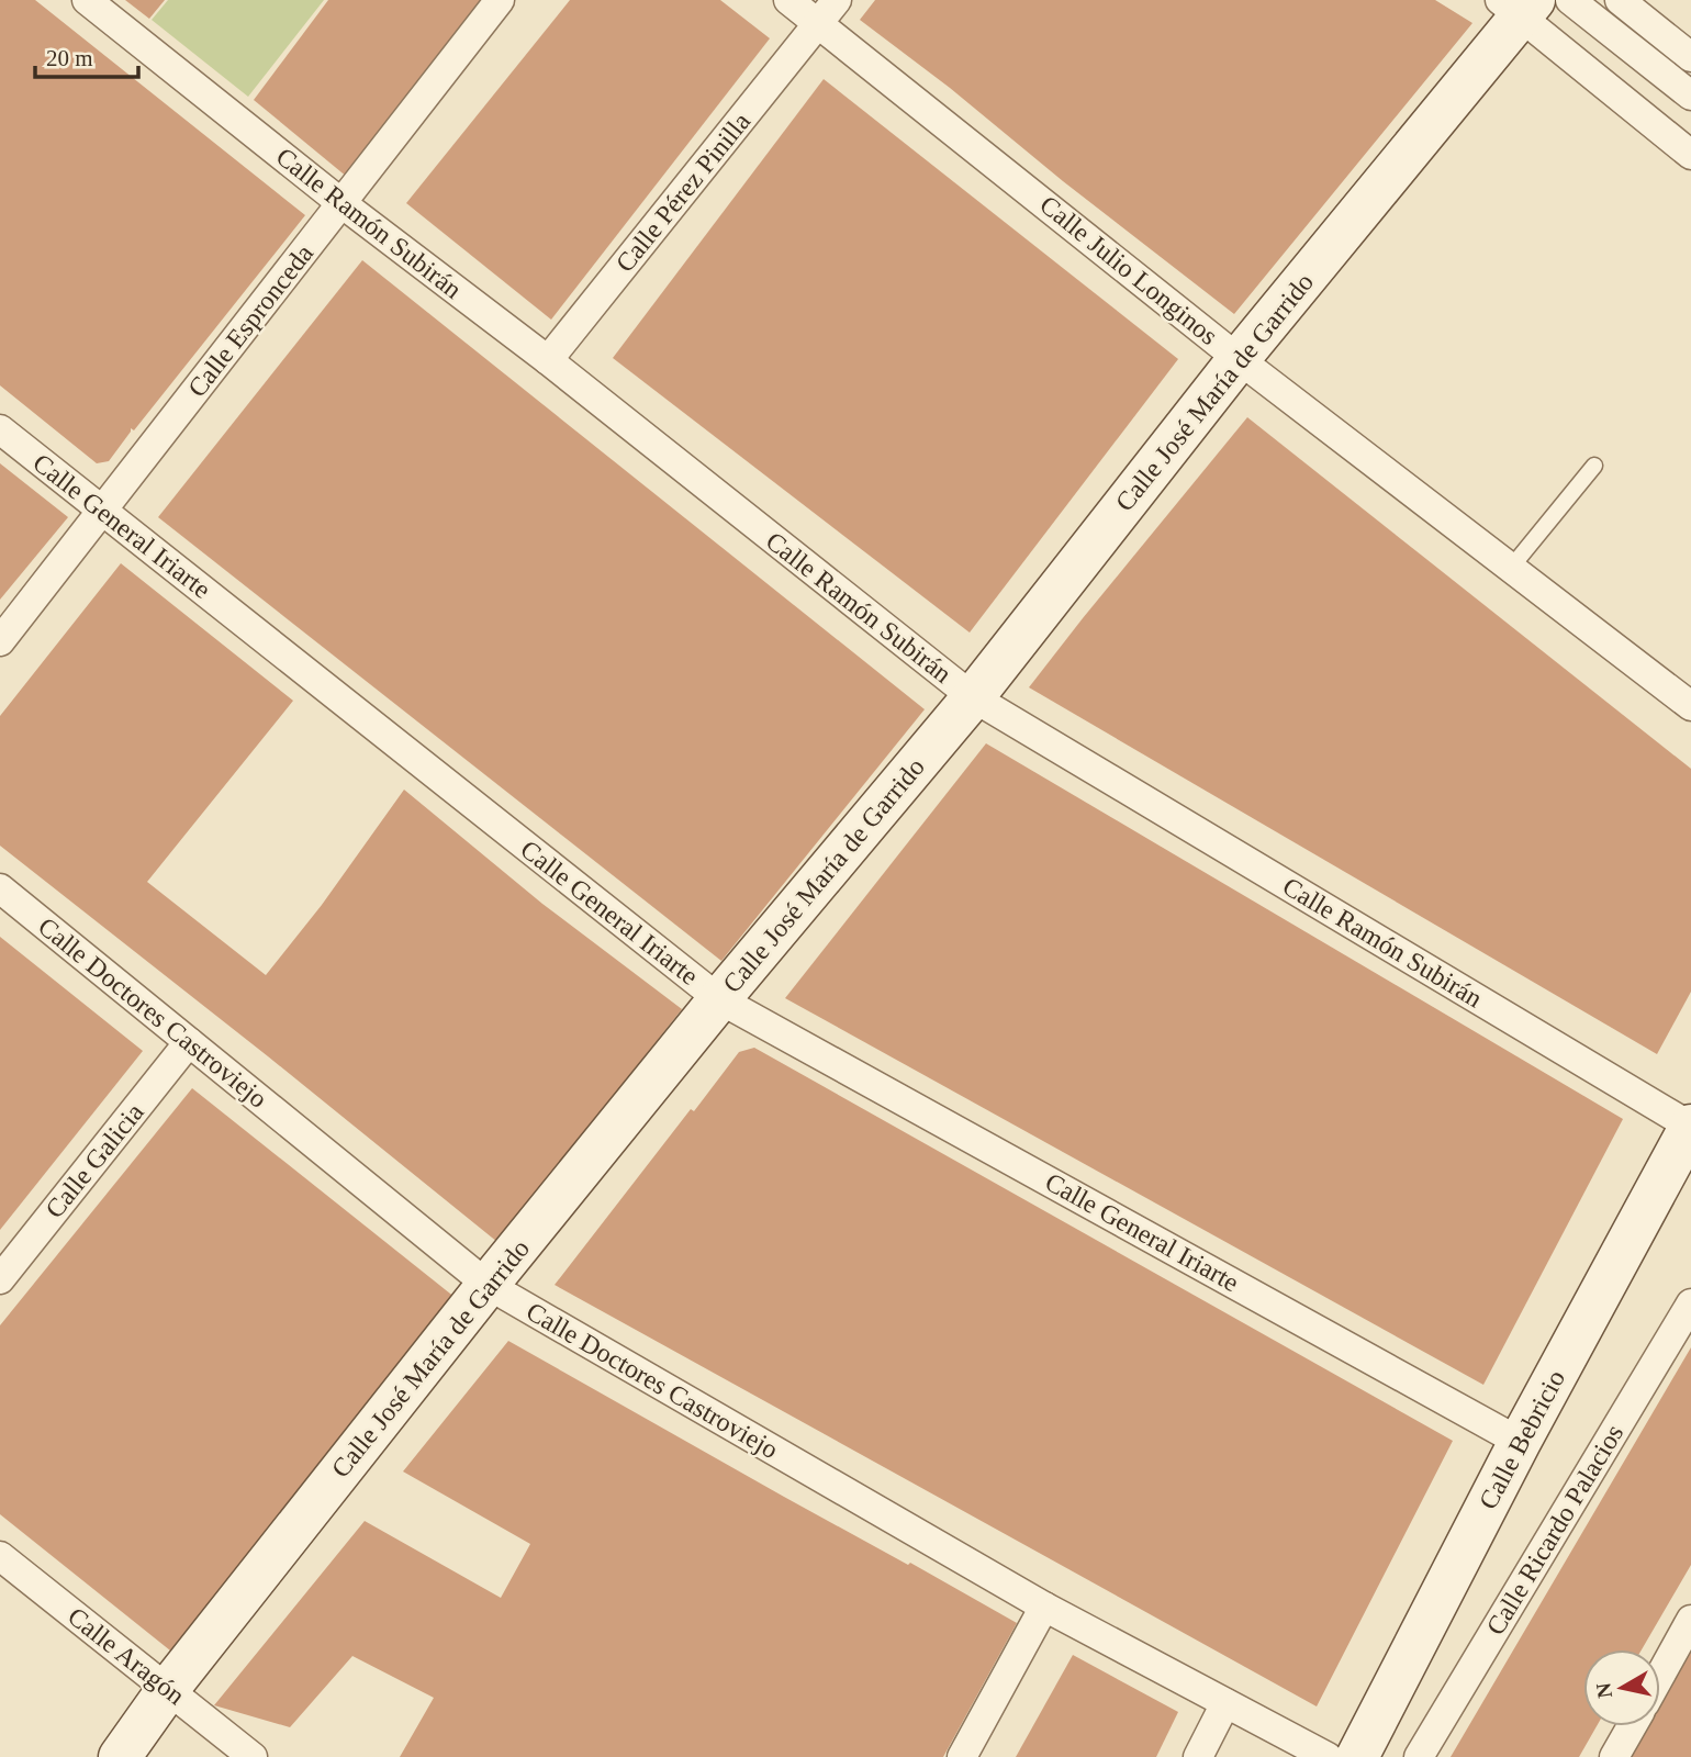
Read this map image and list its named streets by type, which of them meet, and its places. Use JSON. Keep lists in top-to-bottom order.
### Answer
{
  "streets": {
    "street": [
      "Calle Pérez Pinilla",
      "Calle Ramón Subirán",
      "Calle Julio Longinos",
      "Calle Espronceda",
      "Calle José María de Garrido",
      "Calle General Iriarte",
      "Calle Doctores Castroviejo",
      "Calle Galicia",
      "Calle Bebricio",
      "Calle Ricardo Palacios",
      "Calle Aragón"
    ]
  },
  "crossings": [
    ["Calle Pérez Pinilla", "Calle Ramón Subirán"],
    ["Calle Pérez Pinilla", "Calle Julio Longinos"],
    ["Calle Ramón Subirán", "Calle Espronceda"],
    ["Calle Ramón Subirán", "Calle José María de Garrido"],
    ["Calle Ramón Subirán", "Calle Bebricio"],
    ["Calle Julio Longinos", "Calle José María de Garrido"],
    ["Calle Espronceda", "Calle General Iriarte"],
    ["Calle José María de Garrido", "Calle General Iriarte"],
    ["Calle José María de Garrido", "Calle Doctores Castroviejo"],
    ["Calle José María de Garrido", "Calle Aragón"],
    ["Calle General Iriarte", "Calle Bebricio"],
    ["Calle Doctores Castroviejo", "Calle Galicia"]
  ],
  "scale_bar": "20 m",
  "north": "left"
}
